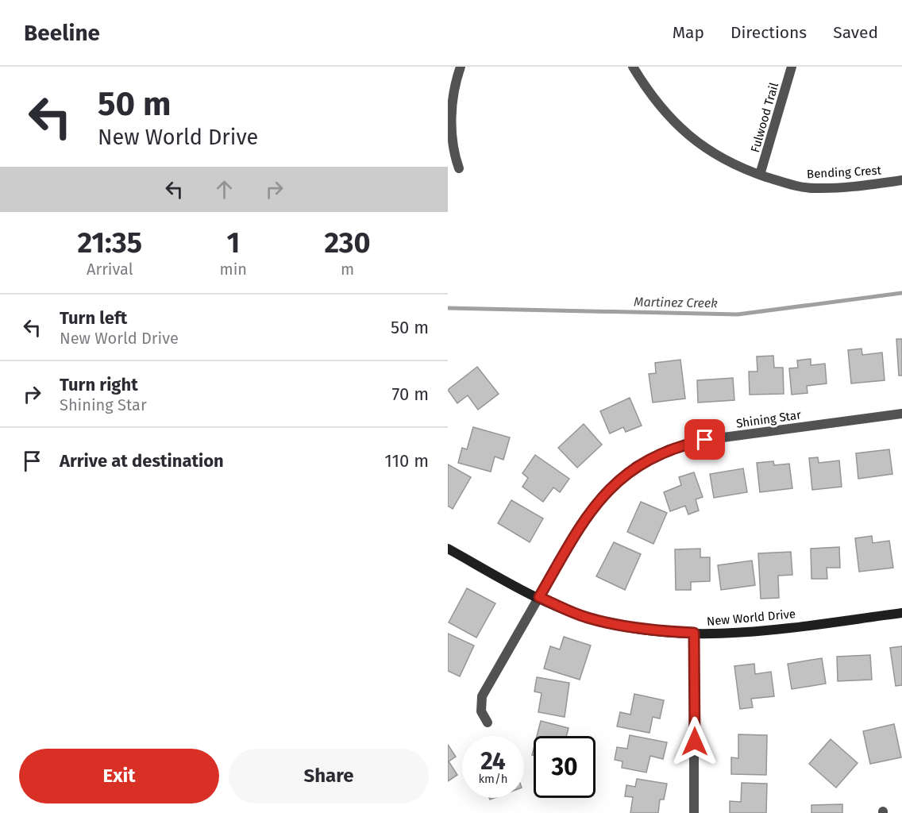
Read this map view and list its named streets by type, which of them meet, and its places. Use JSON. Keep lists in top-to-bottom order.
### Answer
{
  "streets": {
    "street": [
      "Fulwood Trail",
      "Bending Crest",
      "Shining Star",
      "New World Drive"
    ]
  },
  "crossings": [
    ["Fulwood Trail", "Bending Crest"],
    ["Shining Star", "New World Drive"]
  ],
  "water": ["Martinez Creek"],
  "page": {
    "header": "Beeline",
    "nav": ["Map", "Directions", "Saved"],
    "turn": ["50 m", "New World Drive"],
    "eta": [
      "21:35",
      "Arrival",
      "1",
      "min",
      "230",
      "m"
    ],
    "list": [
      {
        "name": "Turn left",
        "note": "New World Drive",
        "value": "50 m"
      },
      {
        "name": "Turn right",
        "note": "Shining Star",
        "value": "70 m"
      },
      {
        "name": "Arrive at destination",
        "value": "110 m"
      }
    ],
    "speed": "24 km/h",
    "limit": "30",
    "buttons": ["Exit", "Share"]
  }
}
